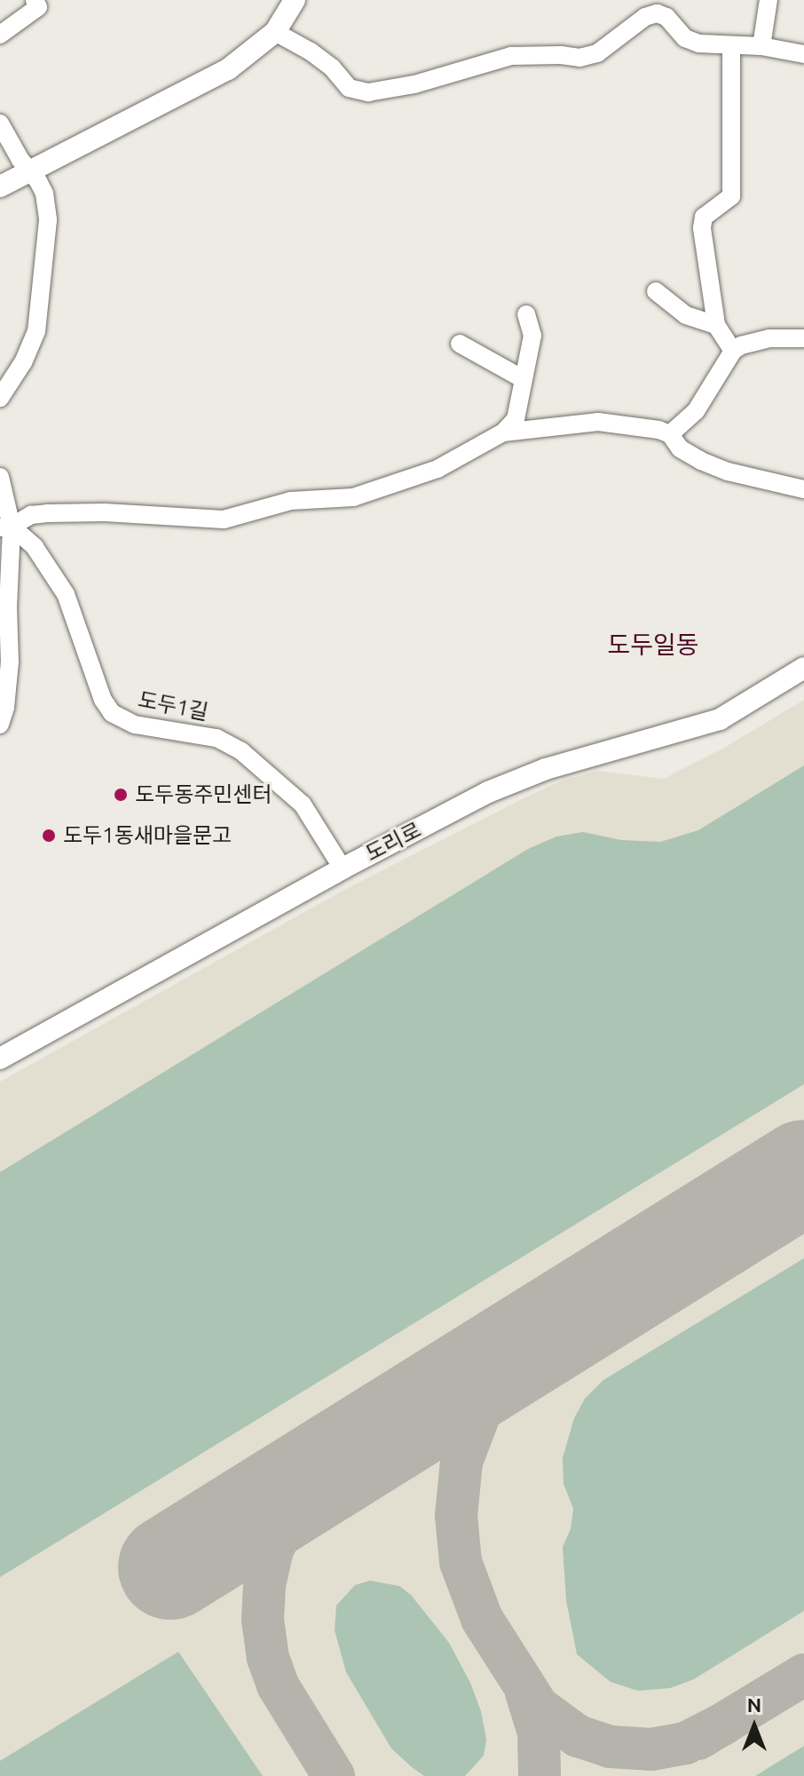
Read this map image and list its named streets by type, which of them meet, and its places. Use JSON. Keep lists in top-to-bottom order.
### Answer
{
  "streets": {
    "street": ["도두1길", "도리로"]
  },
  "crossings": [
    ["도두1길", "도리로"]
  ],
  "districts": ["도두일동"],
  "places": ["도두동주민센터", "도두1동새마을문고"],
  "north": "top"
}
